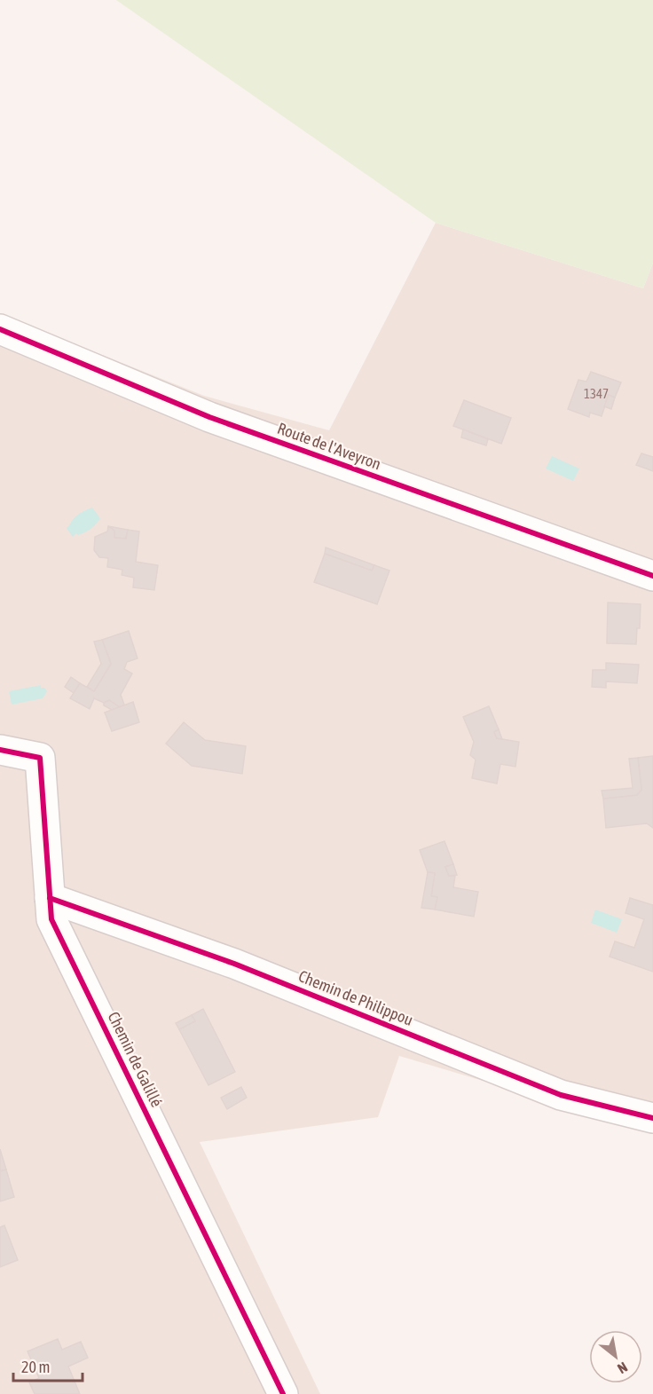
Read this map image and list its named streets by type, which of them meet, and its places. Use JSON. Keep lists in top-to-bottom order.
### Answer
{
  "streets": {
    "street": ["Route de l'Aveyron", "Chemin de Philippou", "Chemin de Galillé"]
  },
  "crossings": [
    ["Chemin de Philippou", "Chemin de Galillé"]
  ],
  "house_numbers": ["1347"],
  "scale_bar": "20 m",
  "north": "bottom right"
}
